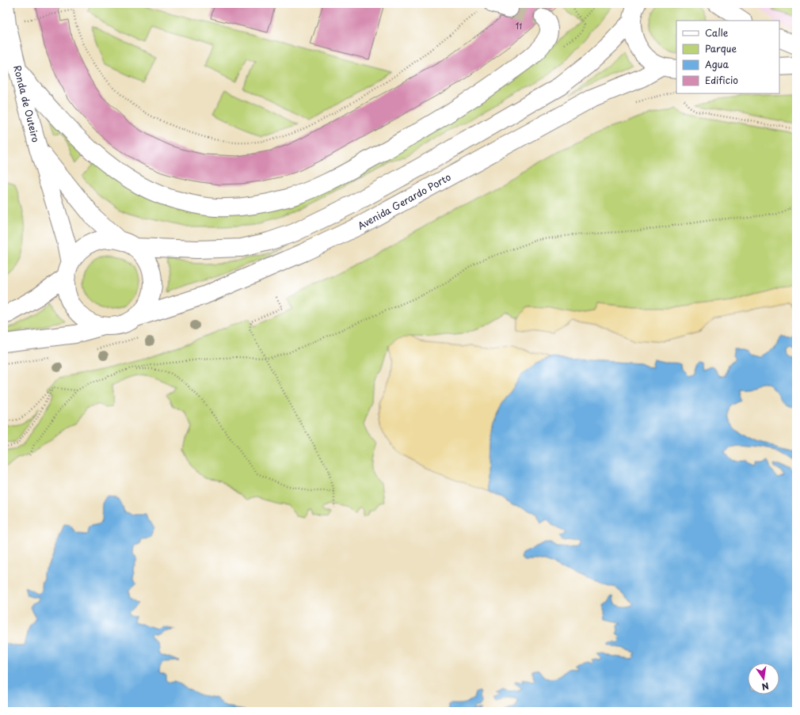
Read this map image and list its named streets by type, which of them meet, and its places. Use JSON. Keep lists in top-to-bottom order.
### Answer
{
  "streets": {
    "street": ["Ronda de Outeiro", "Avenida Gerardo Porto"]
  },
  "crossings": [
    ["Ronda de Outeiro", "Avenida Gerardo Porto"]
  ],
  "house_numbers": ["11"],
  "legend": [
    "Calle",
    "Parque",
    "Agua",
    "Edificio"
  ],
  "north": "bottom"
}
